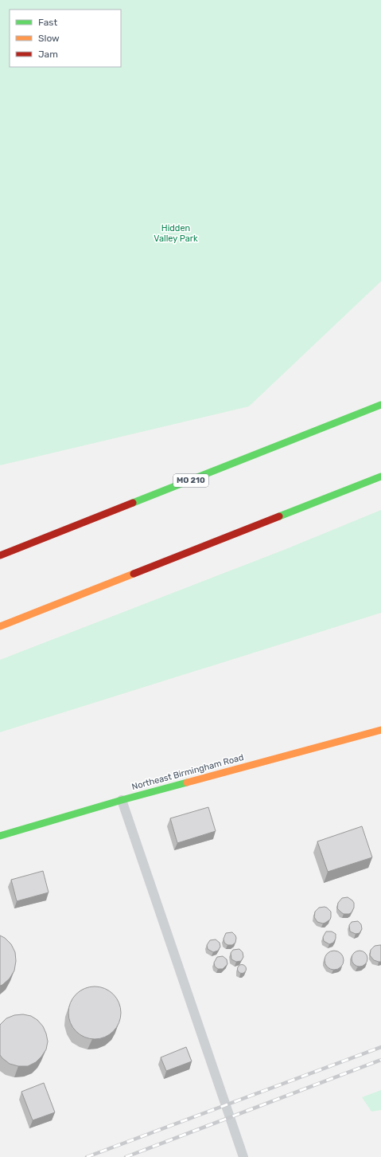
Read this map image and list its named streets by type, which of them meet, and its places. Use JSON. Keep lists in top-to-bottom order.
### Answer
{
  "streets": {
    "main road": ["MO 210", "Northeast Birmingham Road"]
  },
  "parks": ["Hidden Valley Park"],
  "legend": ["Fast", "Slow", "Jam"]
}
